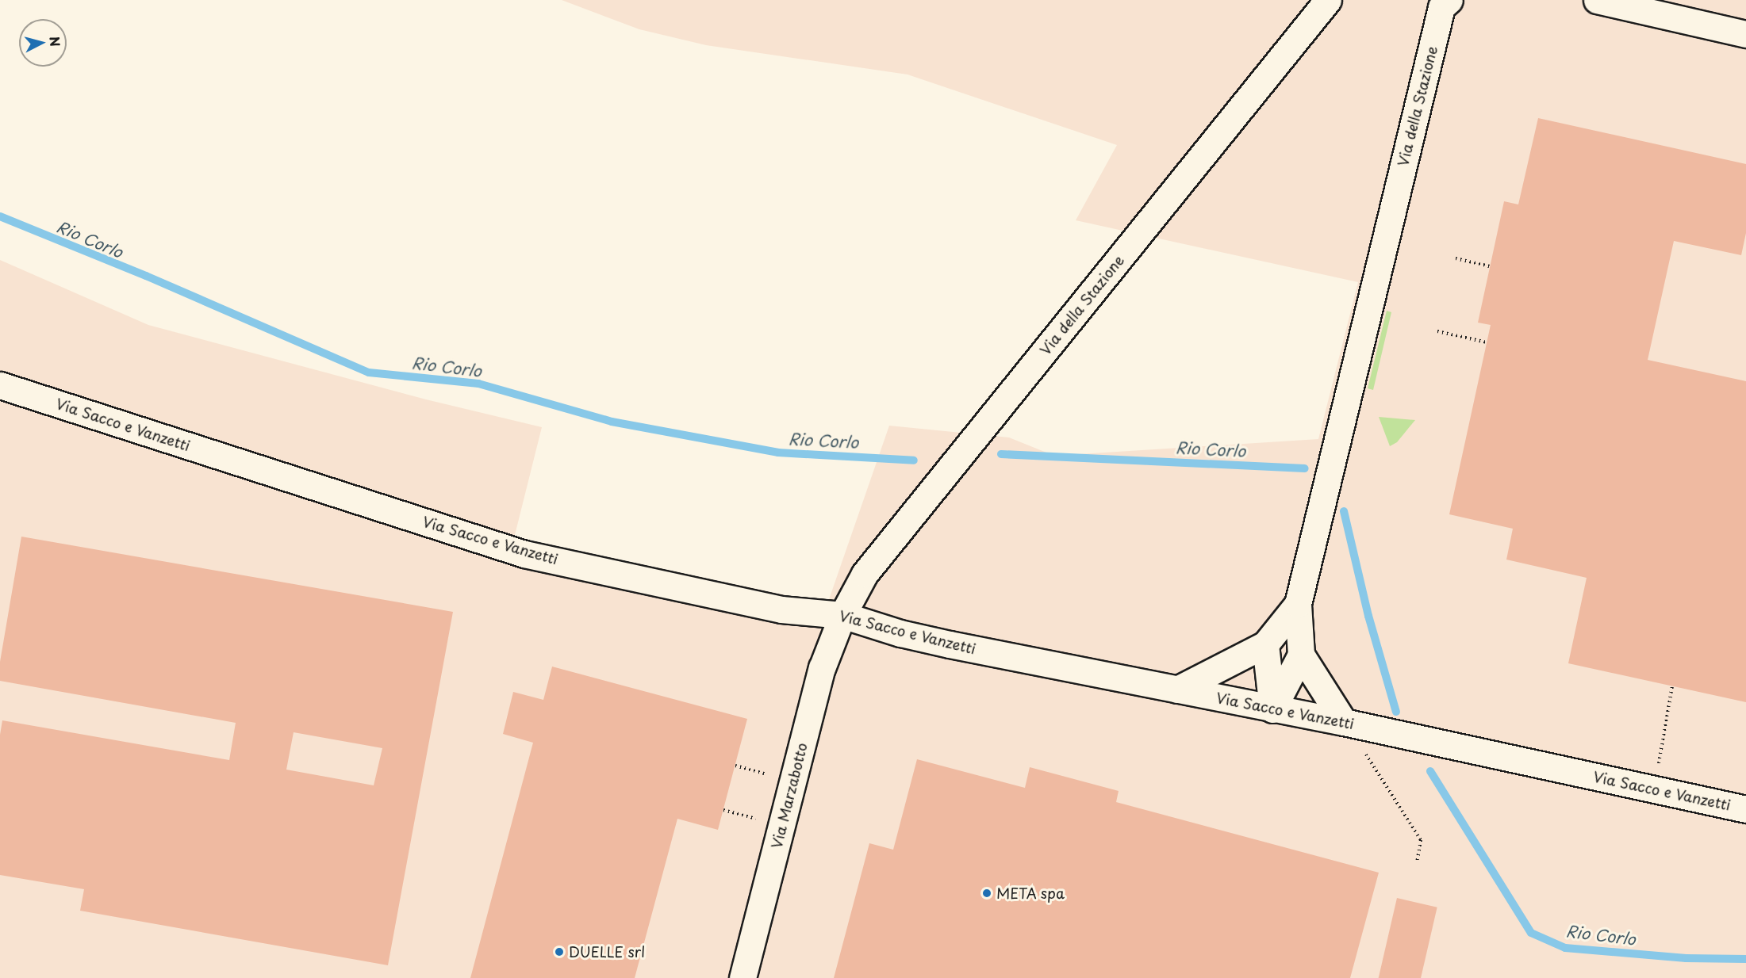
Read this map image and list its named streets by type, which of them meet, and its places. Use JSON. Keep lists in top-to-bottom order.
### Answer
{
  "streets": {
    "street": ["Via della Stazione", "Via Sacco e Vanzetti", "Via Marzabotto"]
  },
  "crossings": [
    ["Via della Stazione", "Via Sacco e Vanzetti"],
    ["Via della Stazione", "Via Marzabotto"],
    ["Via Sacco e Vanzetti", "Via Marzabotto"]
  ],
  "water": ["Rio Corlo"],
  "places": ["META spa", "DUELLE srl"],
  "north": "right"
}
